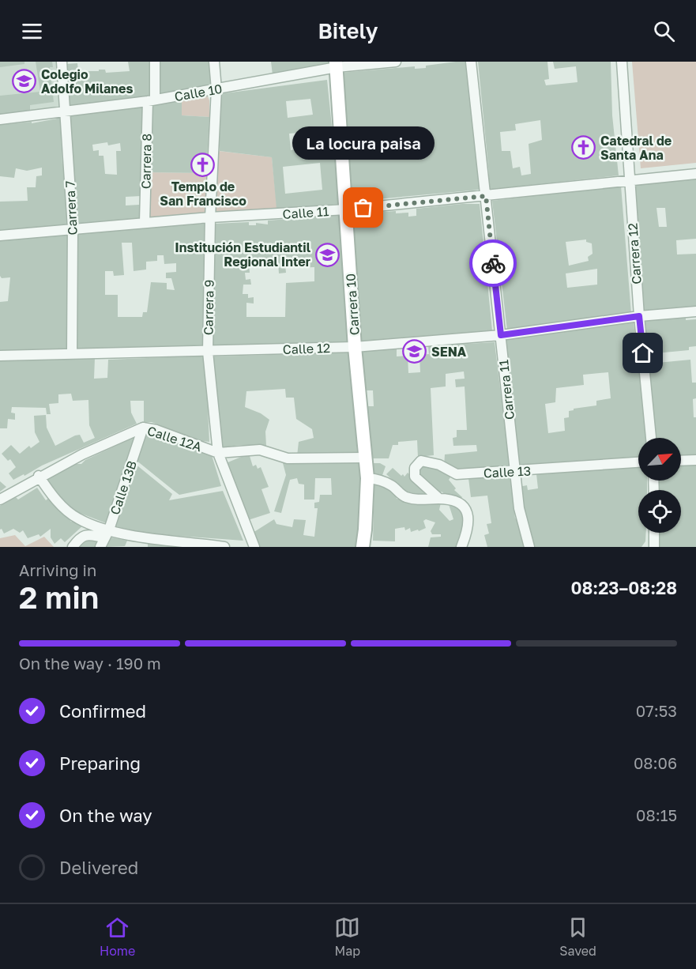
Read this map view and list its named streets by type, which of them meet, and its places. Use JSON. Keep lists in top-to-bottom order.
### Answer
{
  "streets": {
    "street": [
      "Calle 10",
      "Carrera 8",
      "Carrera 7",
      "Calle 11",
      "Carrera 12",
      "Carrera 10",
      "Carrera 9",
      "Calle 12",
      "Carrera 11",
      "Calle 12A",
      "Calle 13",
      "Calle 13B"
    ]
  },
  "crossings": [
    ["Calle 10", "Carrera 8"],
    ["Calle 10", "Carrera 7"],
    ["Calle 10", "Carrera 10"],
    ["Calle 10", "Carrera 9"],
    ["Carrera 8", "Calle 11"],
    ["Carrera 7", "Calle 11"],
    ["Carrera 7", "Calle 12"],
    ["Calle 11", "Carrera 12"],
    ["Calle 11", "Carrera 10"],
    ["Calle 11", "Carrera 9"],
    ["Calle 11", "Carrera 11"],
    ["Carrera 12", "Calle 12"],
    ["Carrera 10", "Calle 12"],
    ["Carrera 10", "Calle 12A"],
    ["Carrera 9", "Calle 12"],
    ["Carrera 9", "Calle 12A"],
    ["Calle 12", "Carrera 11"],
    ["Carrera 11", "Calle 13"],
    ["Calle 12A", "Calle 13B"]
  ],
  "places": {
    "school or university": ["Colegio Adolfo Milanes", "Institución Estudiantil Regional Inter", "SENA"],
    "church": ["Catedral de Santa Ana", "Templo de San Francisco"],
    "other": ["La locura paisa"]
  },
  "north": "top right",
  "page": {
    "header": "Bitely",
    "bubble": "La locura paisa",
    "heading": ["2 min", "Arriving in", "08:23–08:28"],
    "bar": "On the way · 190 m",
    "list": [
      ["Confirmed", "07:53"],
      ["Preparing", "08:06"],
      ["On the way", "08:15"],
      "Delivered"
    ],
    "tabs": ["Home", "Map", "Saved"]
  }
}
